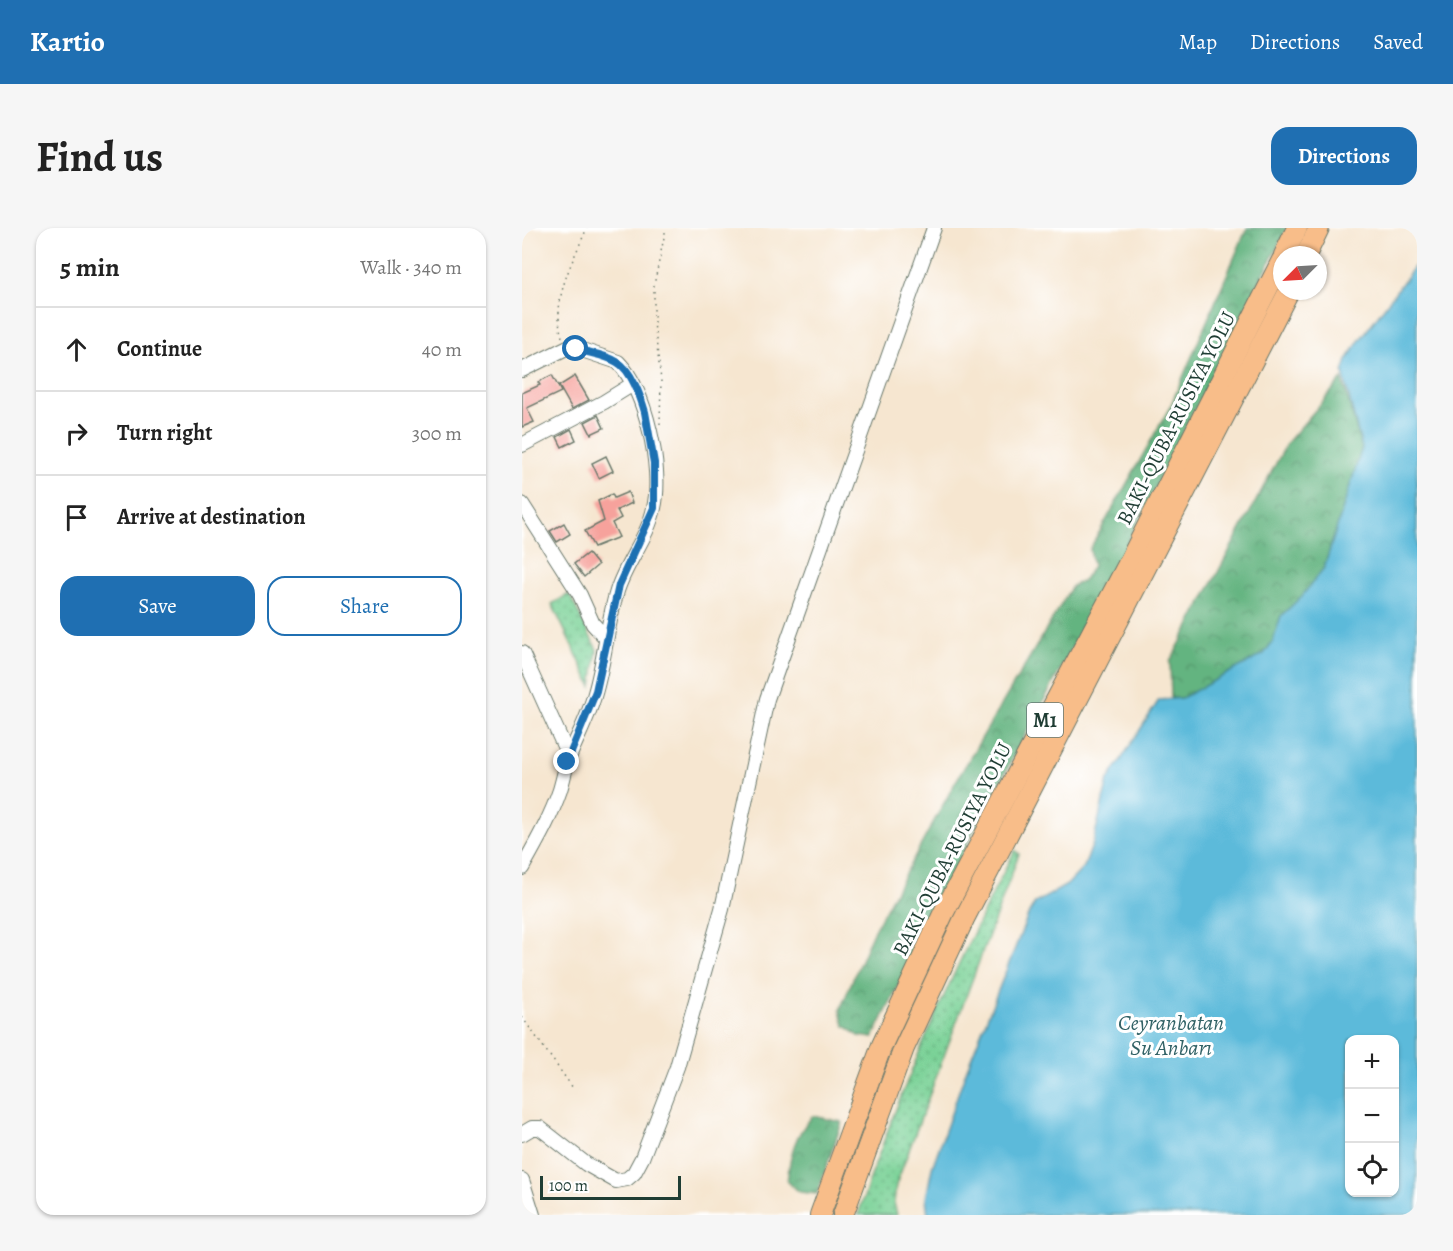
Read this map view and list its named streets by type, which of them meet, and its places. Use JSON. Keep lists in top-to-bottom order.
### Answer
{
  "streets": {
    "highway": ["M1"]
  },
  "water": ["Ceyranbatan Su Anbarı"],
  "scale_bar": "100 m",
  "north": "bottom left",
  "page": {
    "header": "Kartio",
    "nav": ["Map", "Directions", "Saved"],
    "buttons": [
      "Directions",
      ["Save", "Share"]
    ],
    "title": "Find us",
    "heading": ["5 min", "Walk · 340 m"],
    "list": [
      ["Continue", "40 m"],
      ["Turn right", "300 m"],
      "Arrive at destination"
    ],
    "map_buttons": ["+", "−"],
    "scale": "100 m"
  }
}
